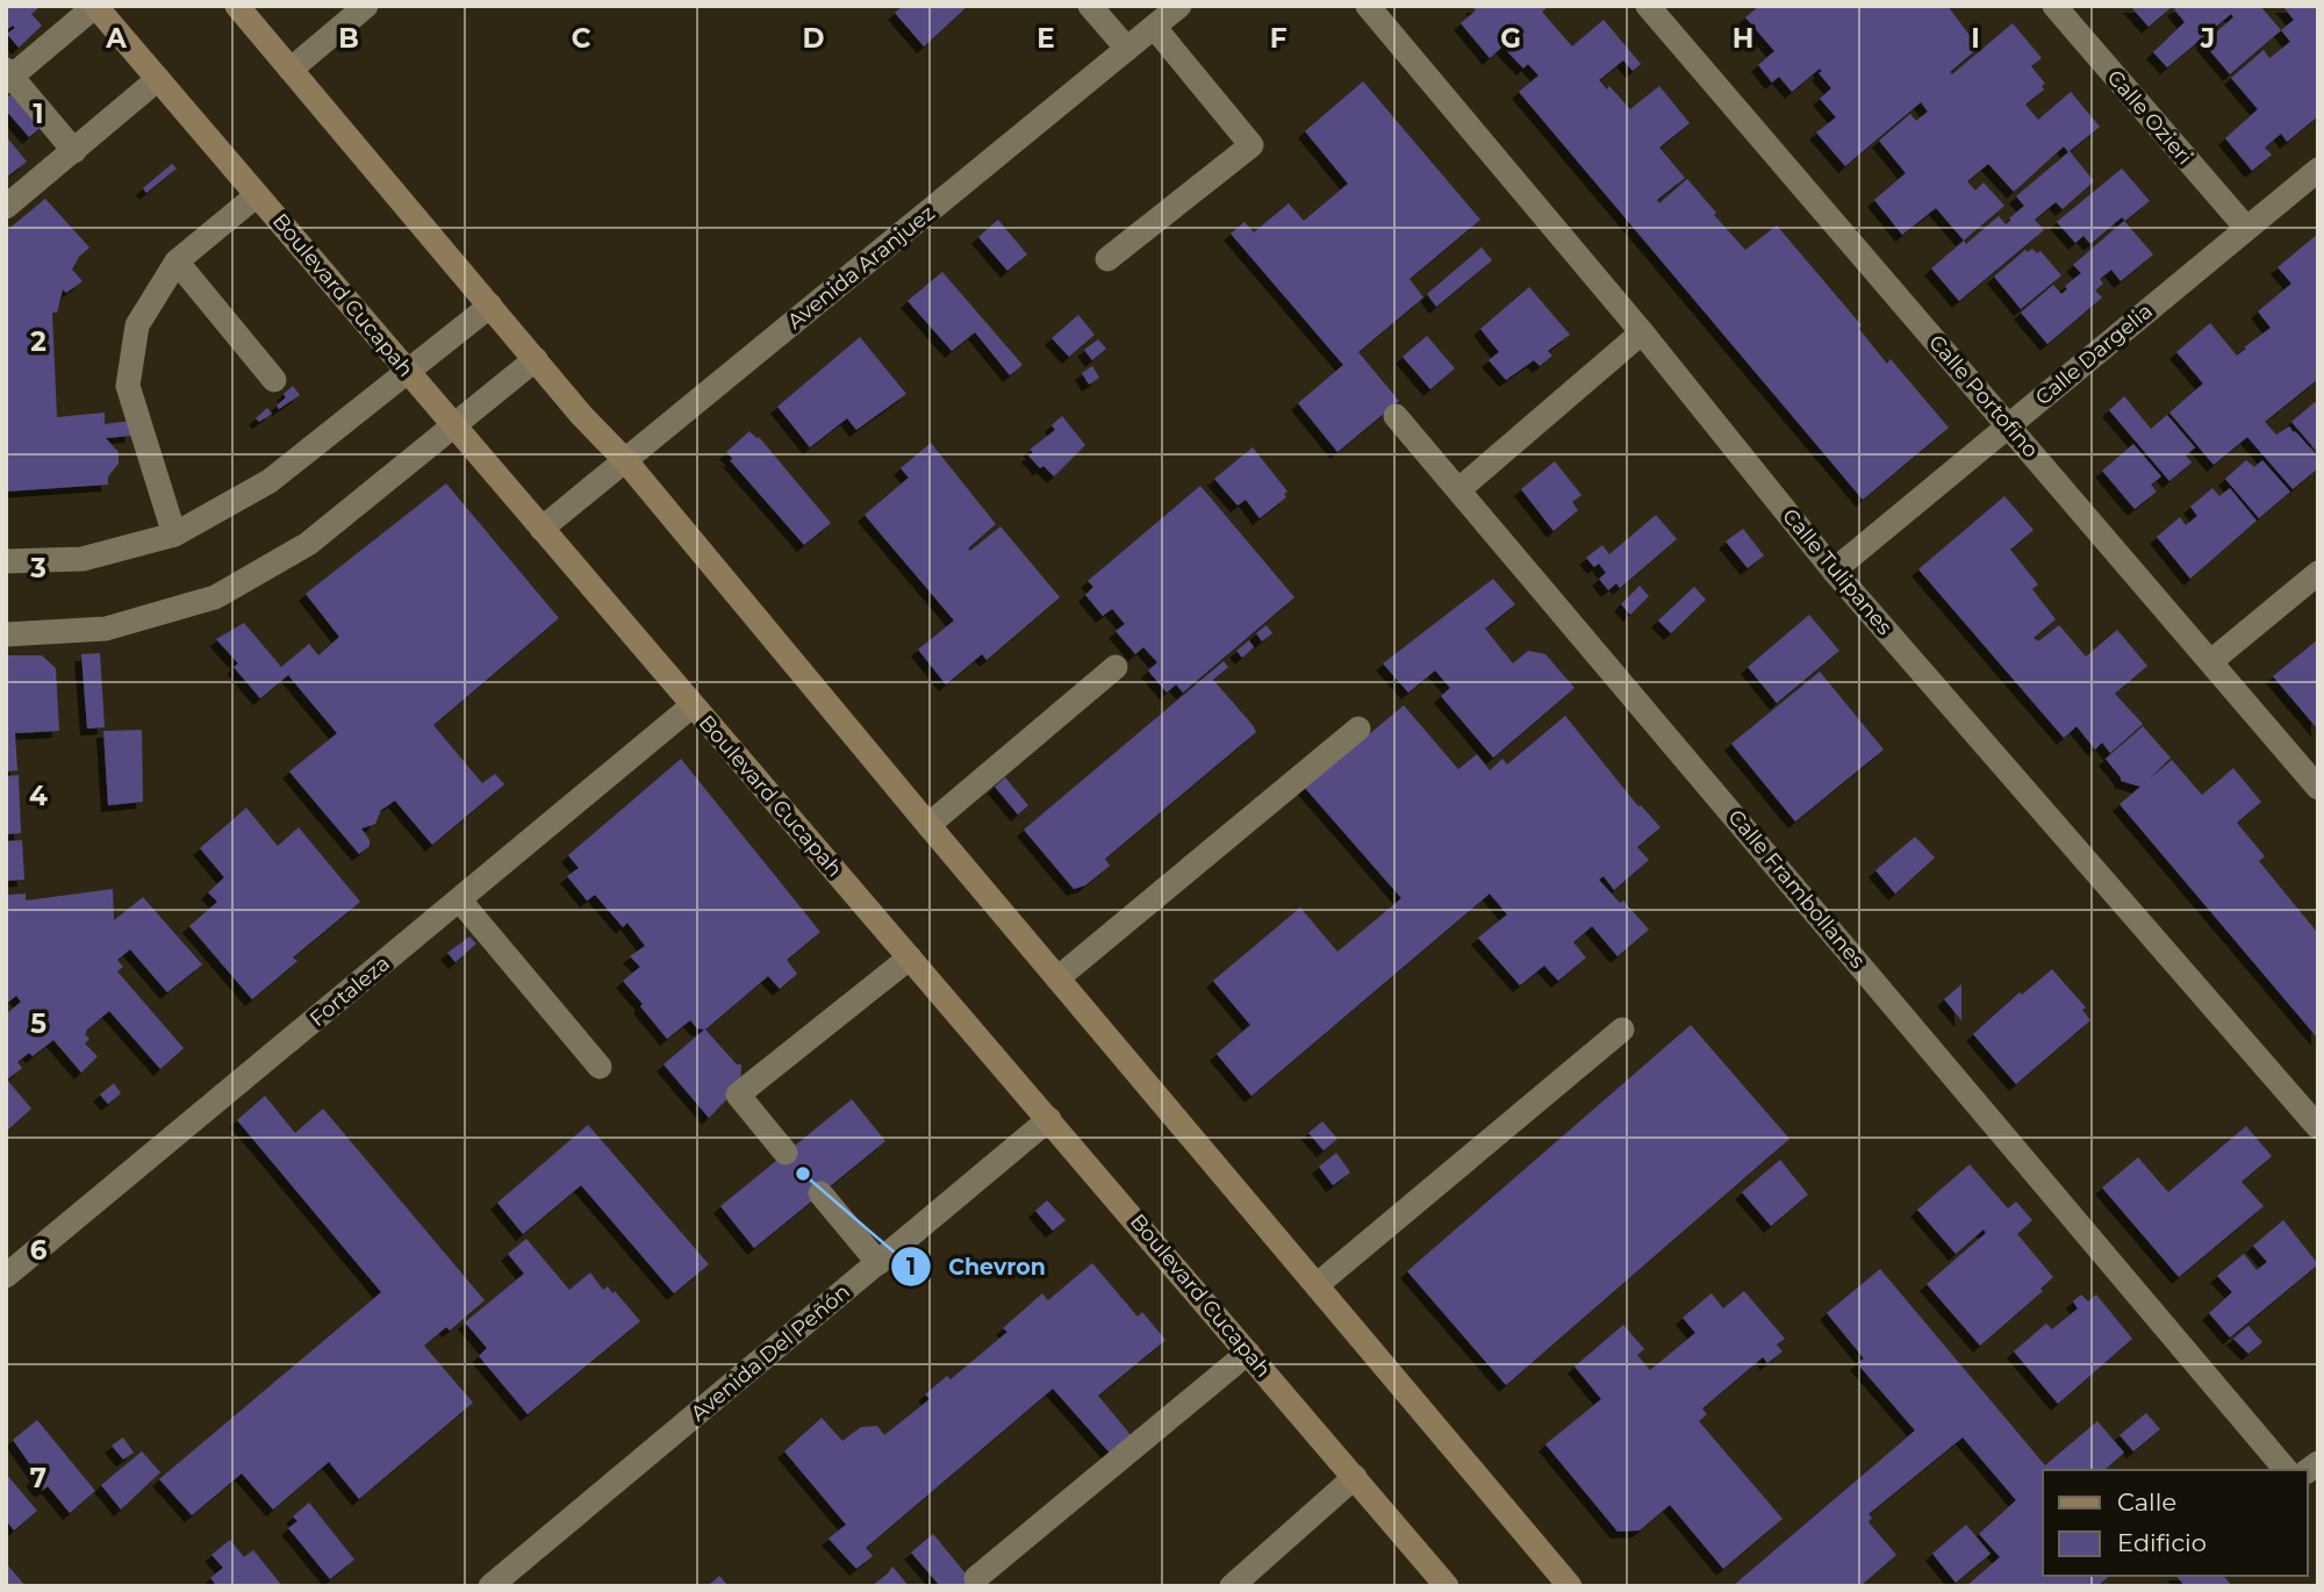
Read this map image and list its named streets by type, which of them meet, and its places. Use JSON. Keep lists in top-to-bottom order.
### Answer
{
  "streets": {
    "main road": ["Boulevard Cucapah"],
    "street": [
      "Calle Ozieri",
      "Avenida Aranjuez",
      "Calle Dargelia",
      "Calle Portofino",
      "Calle Tulipanes",
      "Calle Frambollanes",
      "Fortaleza",
      "Avenida Del Peñón"
    ]
  },
  "crossings": [
    ["Calle Ozieri", "Calle Dargelia"],
    ["Avenida Aranjuez", "Boulevard Cucapah"],
    ["Boulevard Cucapah", "Fortaleza"],
    ["Boulevard Cucapah", "Avenida Del Peñón"],
    ["Calle Dargelia", "Calle Portofino"],
    ["Calle Dargelia", "Calle Tulipanes"]
  ],
  "places": ["Chevron"],
  "legend": ["Calle", "Edificio"],
  "grid": {
    "columns": [
      "A",
      "B",
      "C",
      "D",
      "E",
      "F",
      "G",
      "H",
      "I",
      "J"
    ],
    "rows": [
      "1",
      "2",
      "3",
      "4",
      "5",
      "6",
      "7"
    ]
  }
}
